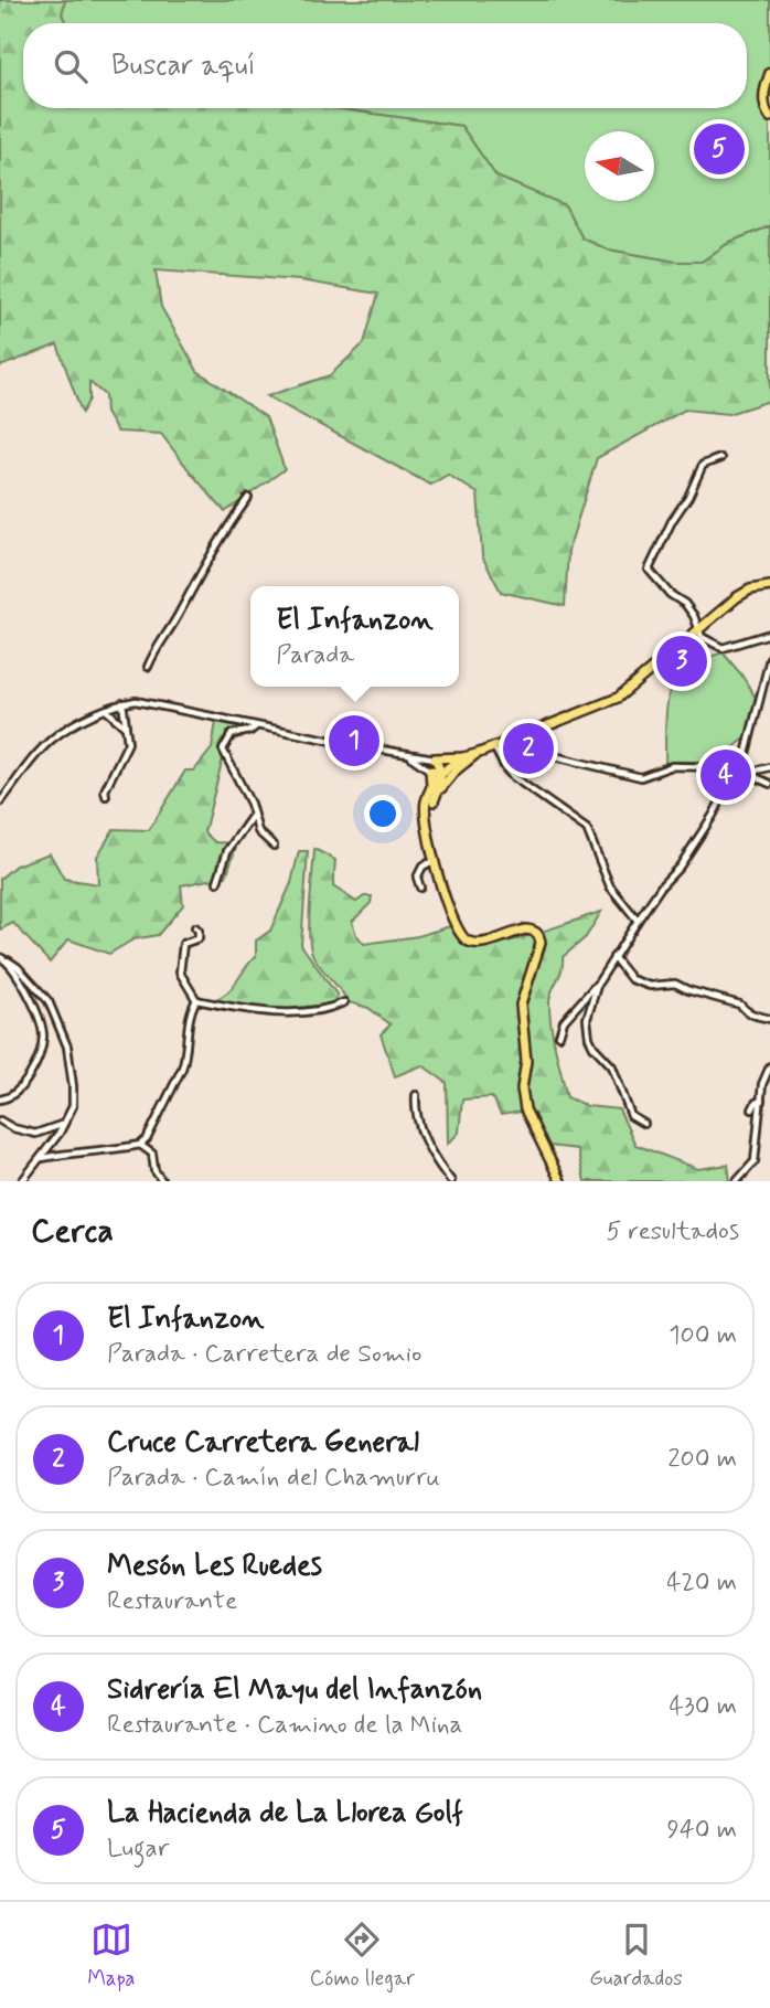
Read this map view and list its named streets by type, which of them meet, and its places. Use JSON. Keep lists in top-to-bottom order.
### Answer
{
  "north": "left",
  "page": {
    "search": "Buscar aquí",
    "pins": [
      "5",
      "3",
      "1",
      "2",
      "4"
    ],
    "popup": ["El Infanzon", "Parada"],
    "heading": ["Cerca", "5 resultados"],
    "list": [
      {
        "mark": "1",
        "name": "El Infanzon",
        "note": "Parada · Carretera de Somio",
        "value": "100 m"
      },
      {
        "mark": "2",
        "name": "Cruce Carretera General",
        "note": "Parada · Camín del Chamurru",
        "value": "200 m"
      },
      {
        "mark": "3",
        "name": "Mesón Les Ruedes",
        "note": "Restaurante",
        "value": "420 m"
      },
      {
        "mark": "4",
        "name": "Sidrería El Mayu del Infanzón",
        "note": "Restaurante · Camino de la Mina",
        "value": "430 m"
      },
      {
        "mark": "5",
        "name": "La Hacienda de La Llorea Golf",
        "note": "Lugar",
        "value": "940 m"
      }
    ],
    "nav": ["Mapa", "Cómo llegar", "Guardados"]
  }
}
